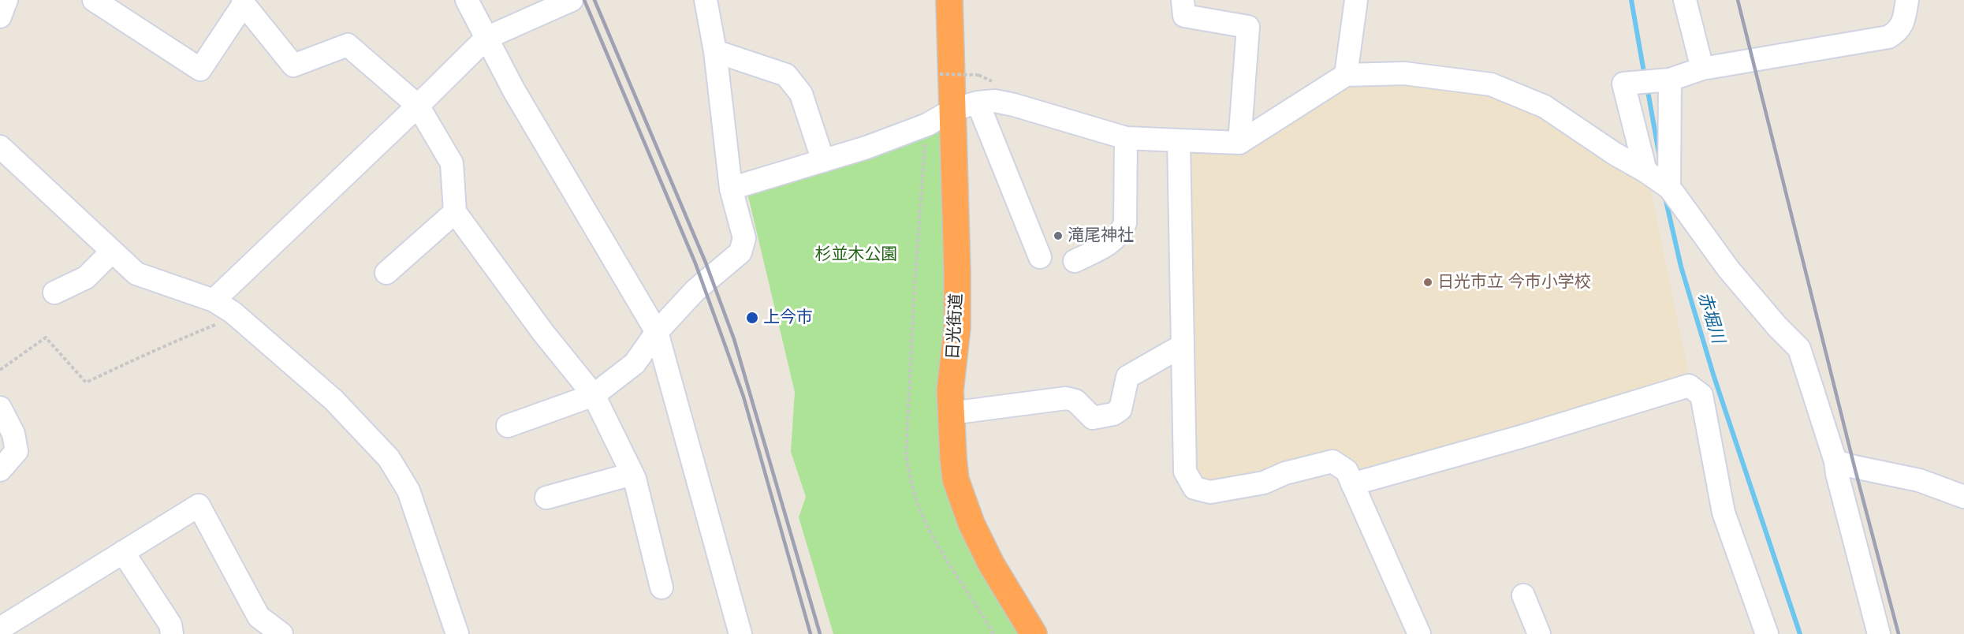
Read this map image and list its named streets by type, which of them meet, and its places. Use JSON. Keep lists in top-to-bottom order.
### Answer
{
  "streets": {
    "highway": ["日光街道"]
  },
  "water": ["赤堀川"],
  "parks": ["杉並木公園"],
  "places": ["滝尾神社", "日光市立 今市小学校", "上今市"]
}
